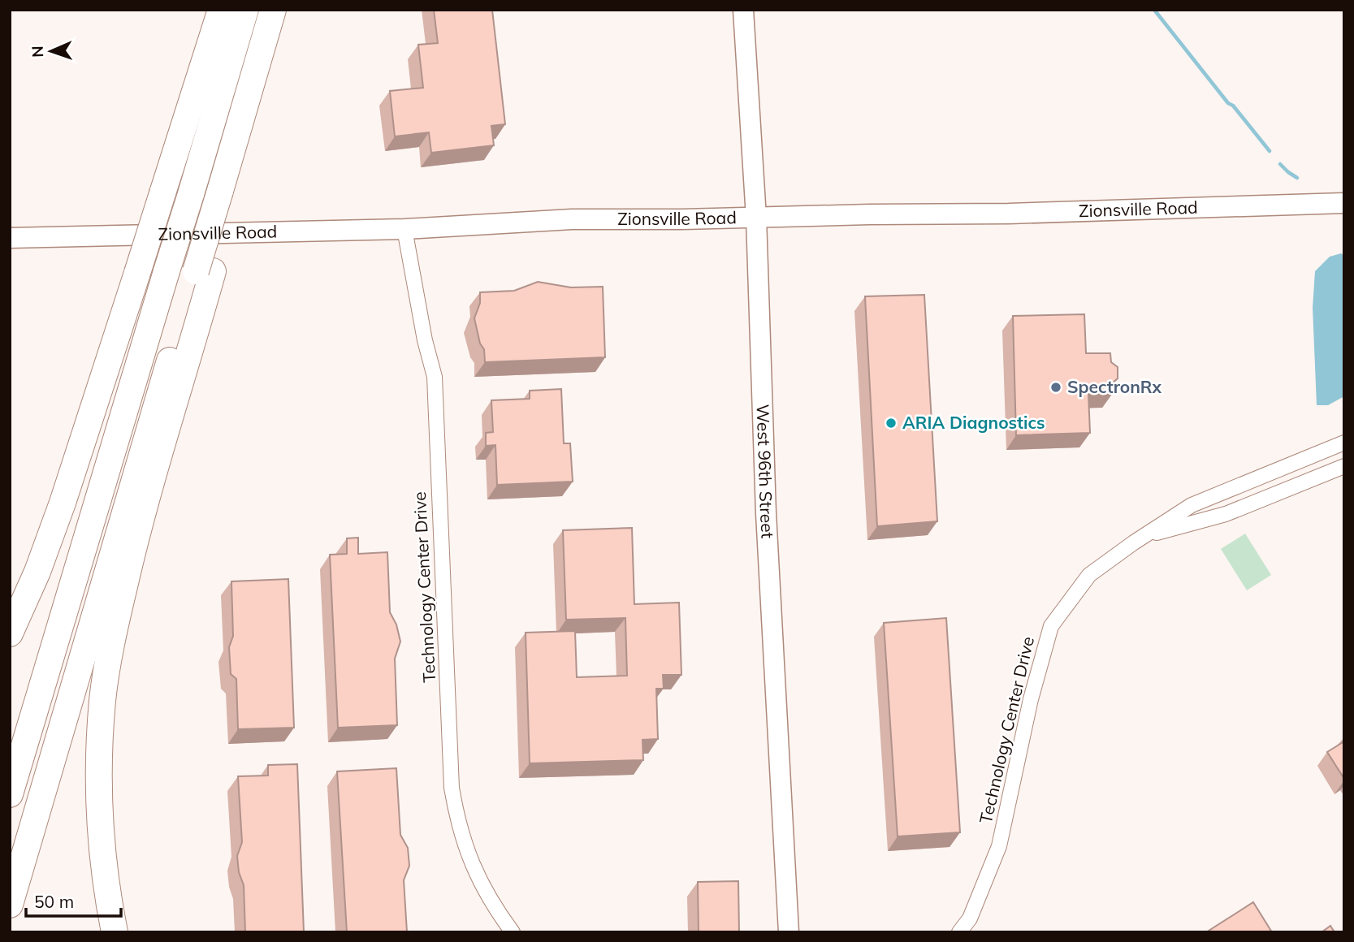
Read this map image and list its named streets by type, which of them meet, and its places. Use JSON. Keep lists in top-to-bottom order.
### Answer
{
  "streets": {
    "main road": ["Zionsville Road", "West 96th Street"],
    "street": ["Technology Center Drive"]
  },
  "crossings": [
    ["Zionsville Road", "West 96th Street"],
    ["Zionsville Road", "Technology Center Drive"]
  ],
  "places": ["SpectronRx", "ARIA Diagnostics"],
  "scale_bar": "50 m",
  "north": "left"
}
